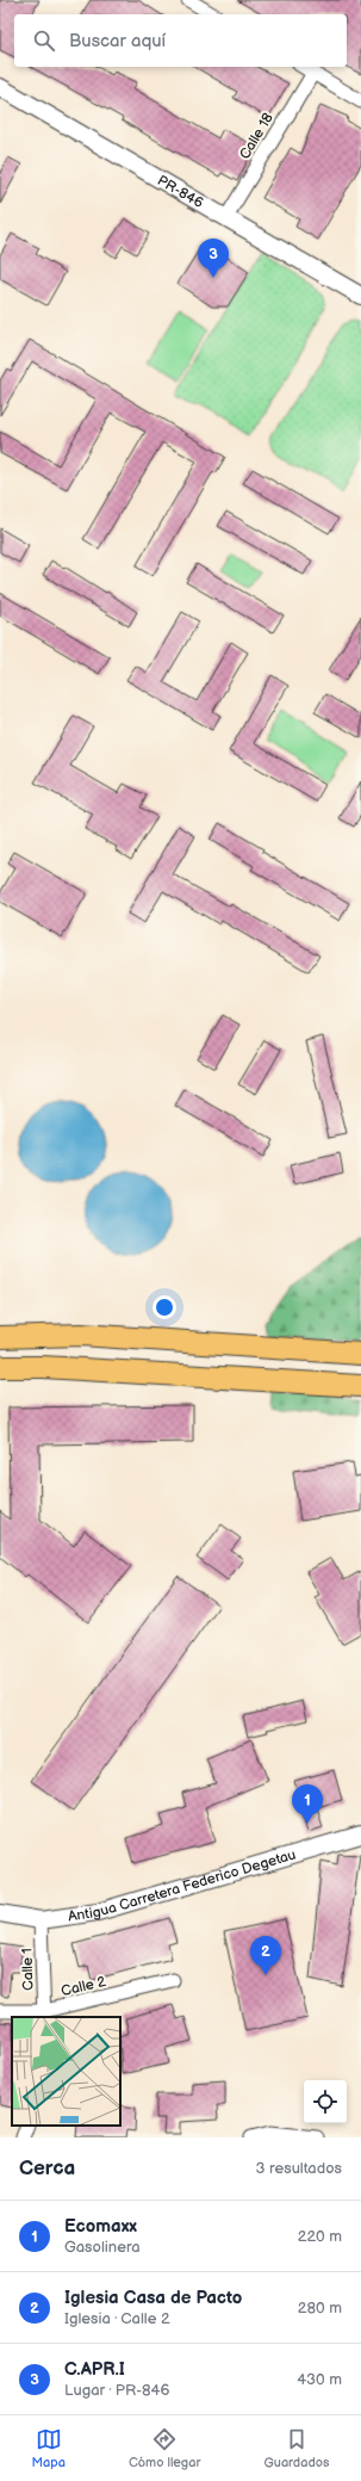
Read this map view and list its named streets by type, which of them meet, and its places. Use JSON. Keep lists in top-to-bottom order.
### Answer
{
  "streets": {
    "street": [
      "Calle 18",
      "PR-846",
      "Antigua Carretera Federico Degetau",
      "Calle 1",
      "Calle 2"
    ]
  },
  "crossings": [
    ["Calle 18", "PR-846"],
    ["Antigua Carretera Federico Degetau", "Calle 1"],
    ["Calle 1", "Calle 2"]
  ],
  "page": {
    "search": "Buscar aquí",
    "pins": ["3", "1", "2"],
    "heading": ["Cerca", "3 resultados"],
    "list": [
      {
        "mark": "1",
        "name": "Ecomaxx",
        "note": "Gasolinera",
        "value": "220 m"
      },
      {
        "mark": "2",
        "name": "Iglesia Casa de Pacto",
        "note": "Iglesia · Calle 2",
        "value": "280 m"
      },
      {
        "mark": "3",
        "name": "C.APR.I",
        "note": "Lugar · PR-846",
        "value": "430 m"
      }
    ],
    "nav": ["Mapa", "Cómo llegar", "Guardados"]
  }
}
